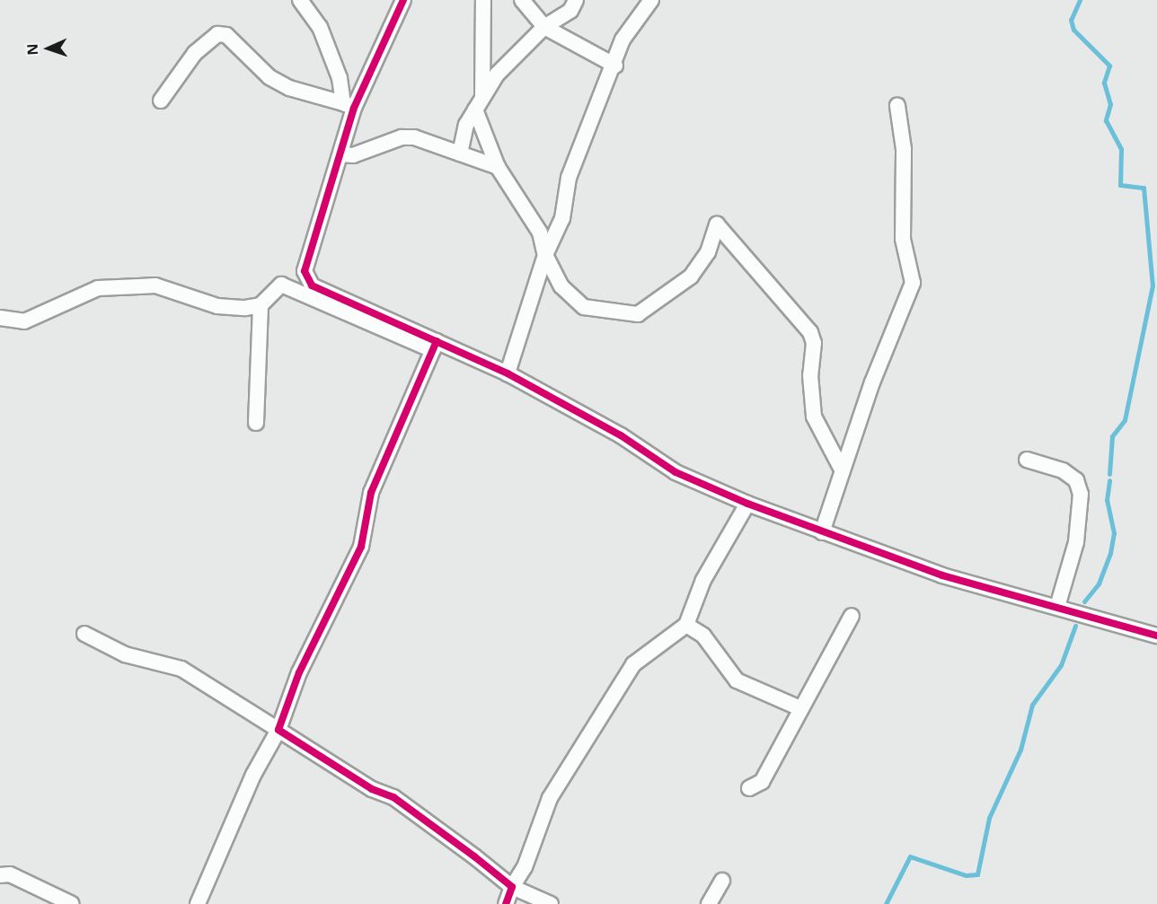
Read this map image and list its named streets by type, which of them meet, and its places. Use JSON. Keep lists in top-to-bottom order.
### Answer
{
  "north": "left"
}
